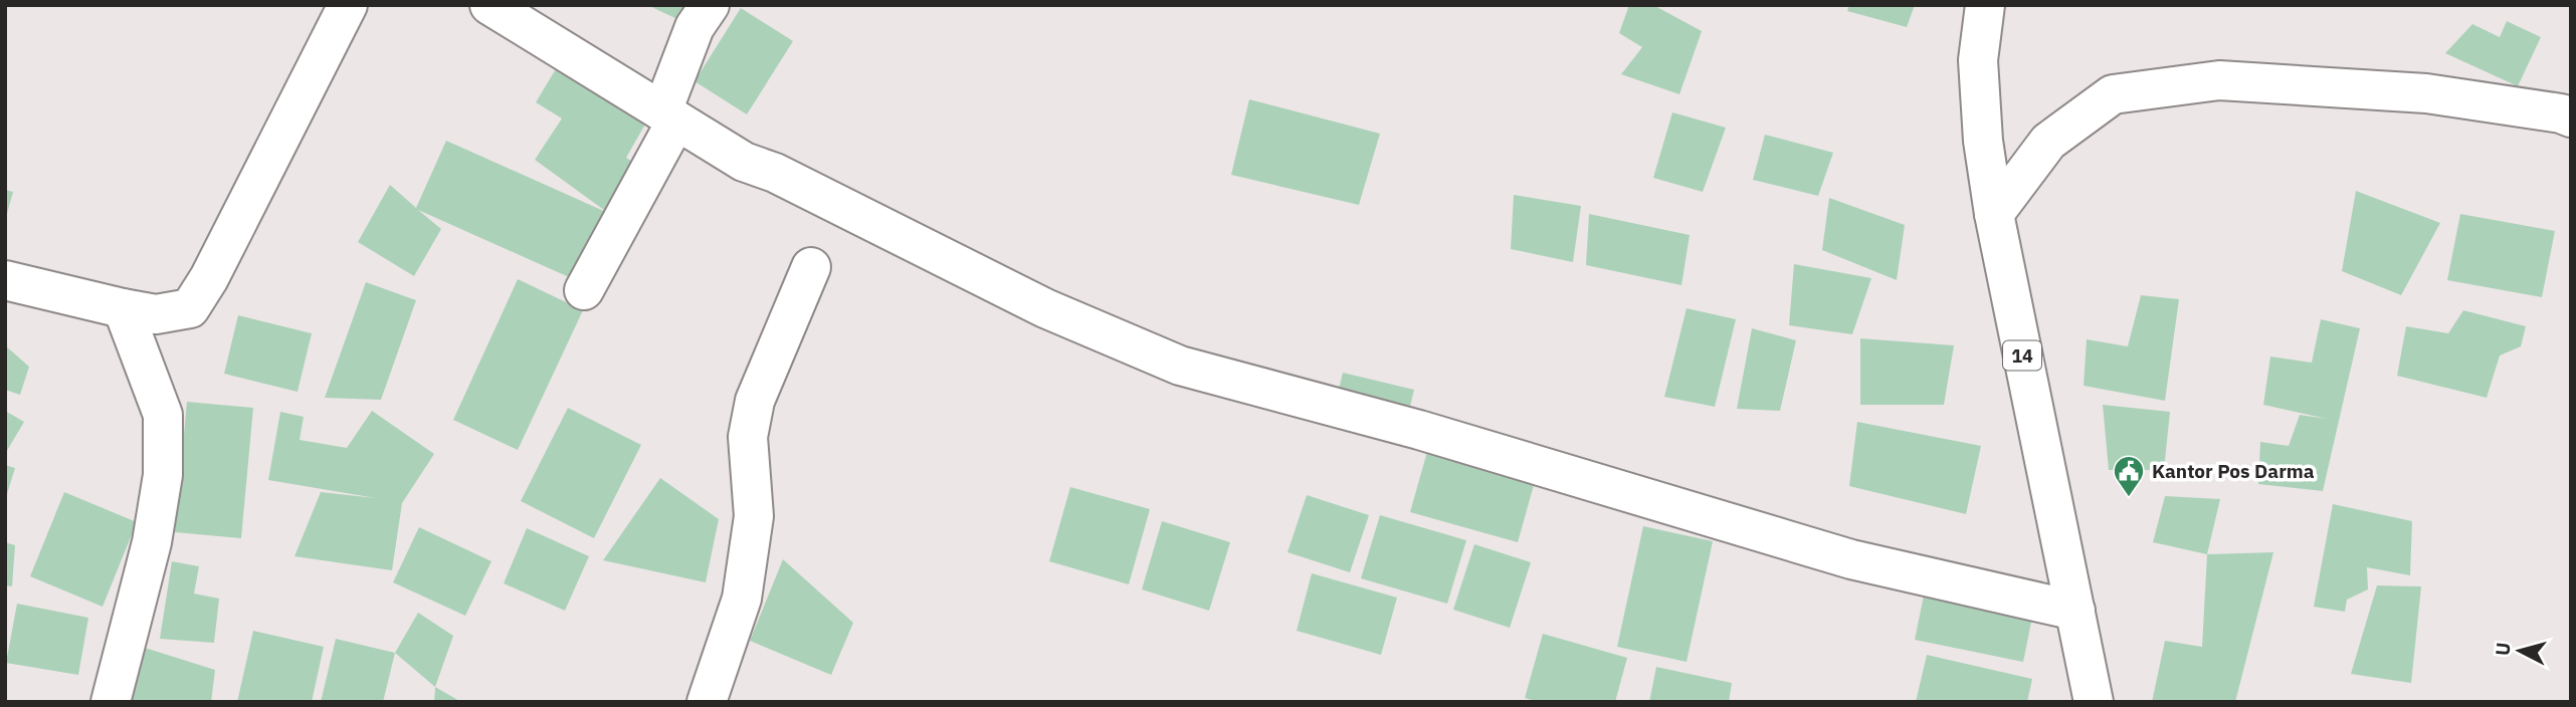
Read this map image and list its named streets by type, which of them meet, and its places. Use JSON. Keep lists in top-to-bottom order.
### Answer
{
  "streets": {
    "main road": ["14"]
  },
  "places": {
    "public building": ["Kantor Pos Darma"]
  },
  "north": "left"
}
